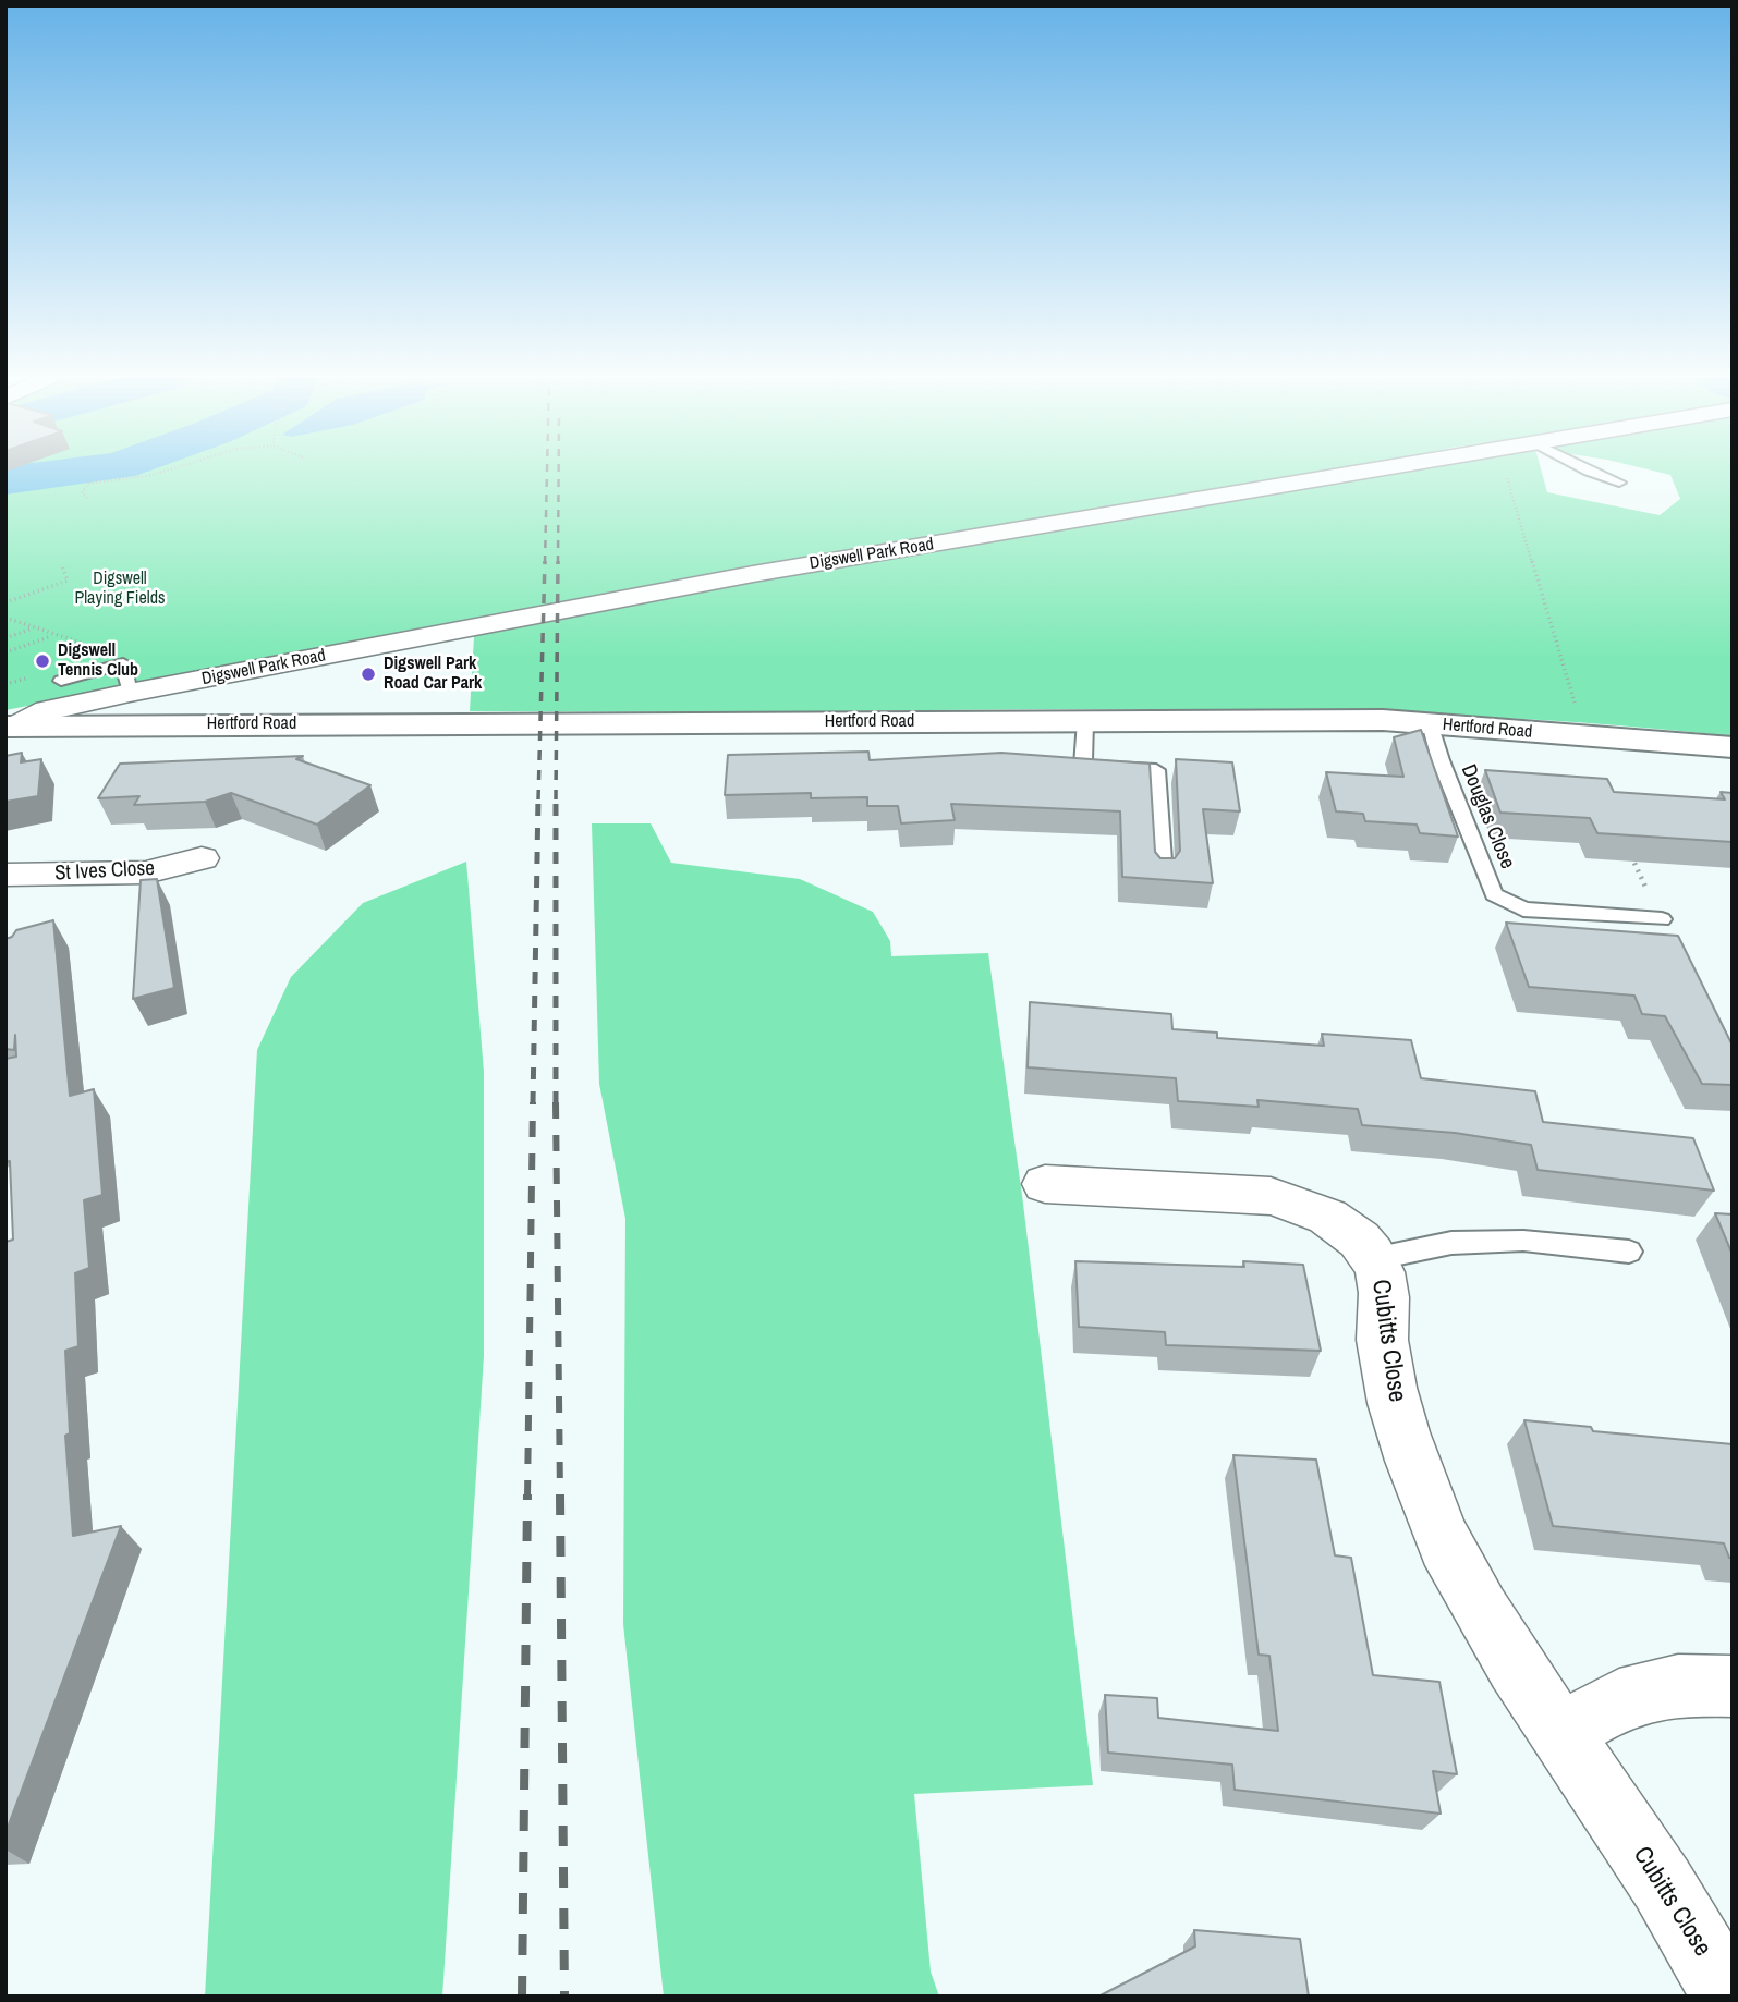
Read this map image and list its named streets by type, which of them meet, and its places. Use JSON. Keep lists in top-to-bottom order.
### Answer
{
  "streets": {
    "street": [
      "Digswell Park Road",
      "Hertford Road",
      "St Ives Close",
      "Cubitts Close"
    ],
    "lane": ["Douglas Close"]
  },
  "crossings": [
    ["Digswell Park Road", "Hertford Road"],
    ["Hertford Road", "Douglas Close"]
  ],
  "parks": ["Digswell Playing Fields"],
  "places": ["Digswell Tennis Club", "Digswell Park Road Car Park"]
}
